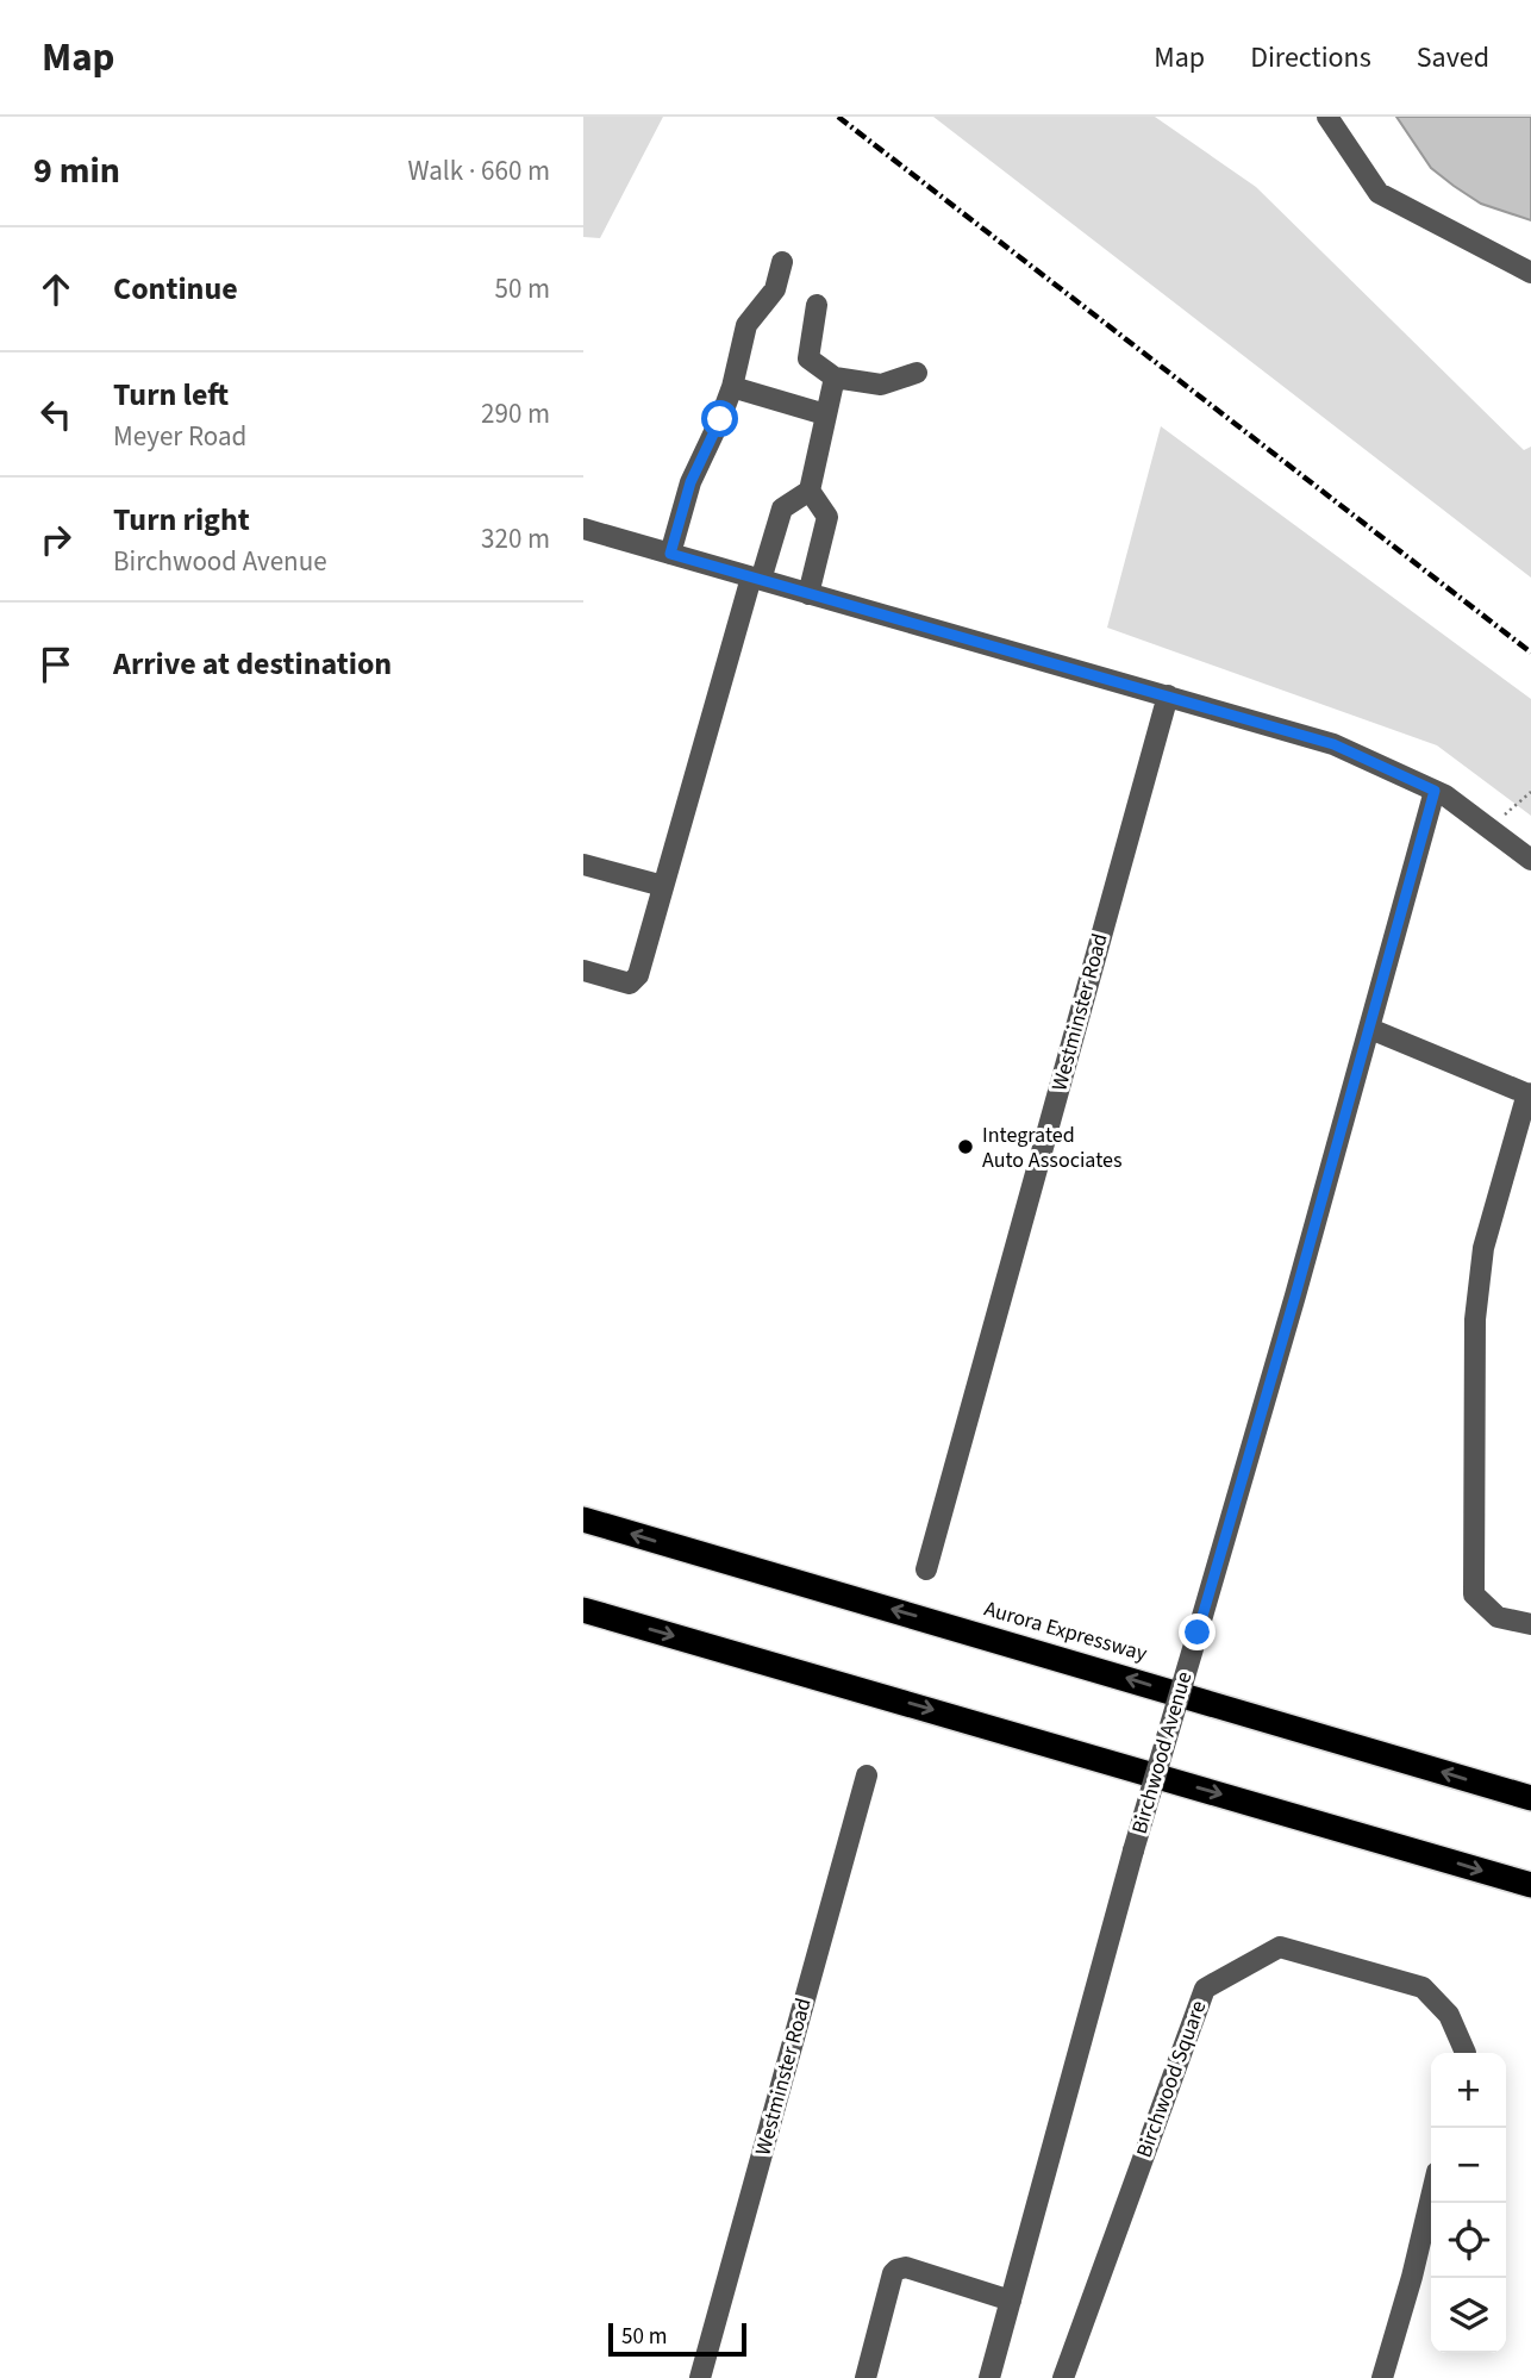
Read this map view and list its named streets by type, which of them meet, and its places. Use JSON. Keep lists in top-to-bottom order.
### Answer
{
  "streets": {
    "highway": ["Aurora Expressway"],
    "street": ["Westminster Road", "Birchwood Avenue", "Birchwood Square"]
  },
  "places": ["Integrated Auto Associates"],
  "scale_bar": "50 m",
  "page": {
    "header": "Map",
    "nav": ["Map", "Directions", "Saved"],
    "heading": ["9 min", "Walk · 660 m"],
    "list": [
      ["Continue", "50 m"],
      ["Turn left", "Meyer Road", "290 m"],
      ["Turn right", "Birchwood Avenue", "320 m"],
      "Arrive at destination"
    ],
    "map_buttons": ["+", "−"],
    "scale": "50 m"
  }
}
